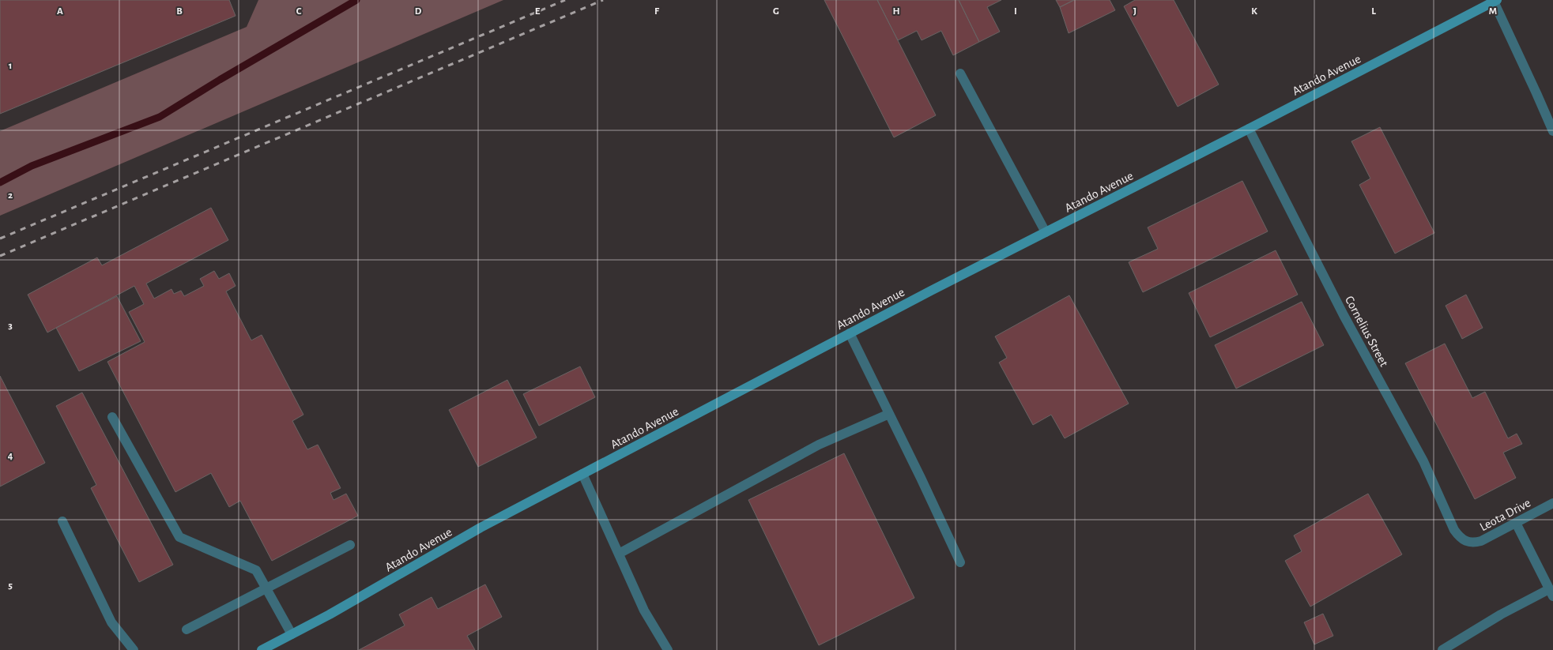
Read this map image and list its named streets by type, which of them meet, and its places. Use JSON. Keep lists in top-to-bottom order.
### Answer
{
  "streets": {
    "main road": ["Atando Avenue"],
    "street": ["Cornelius Street", "Leota Drive"]
  },
  "crossings": [
    ["Atando Avenue", "Cornelius Street"],
    ["Cornelius Street", "Leota Drive"]
  ],
  "grid": {
    "columns": [
      "A",
      "B",
      "C",
      "D",
      "E",
      "F",
      "G",
      "H",
      "I",
      "J",
      "K",
      "L",
      "M"
    ],
    "rows": [
      "1",
      "2",
      "3",
      "4",
      "5"
    ]
  }
}
